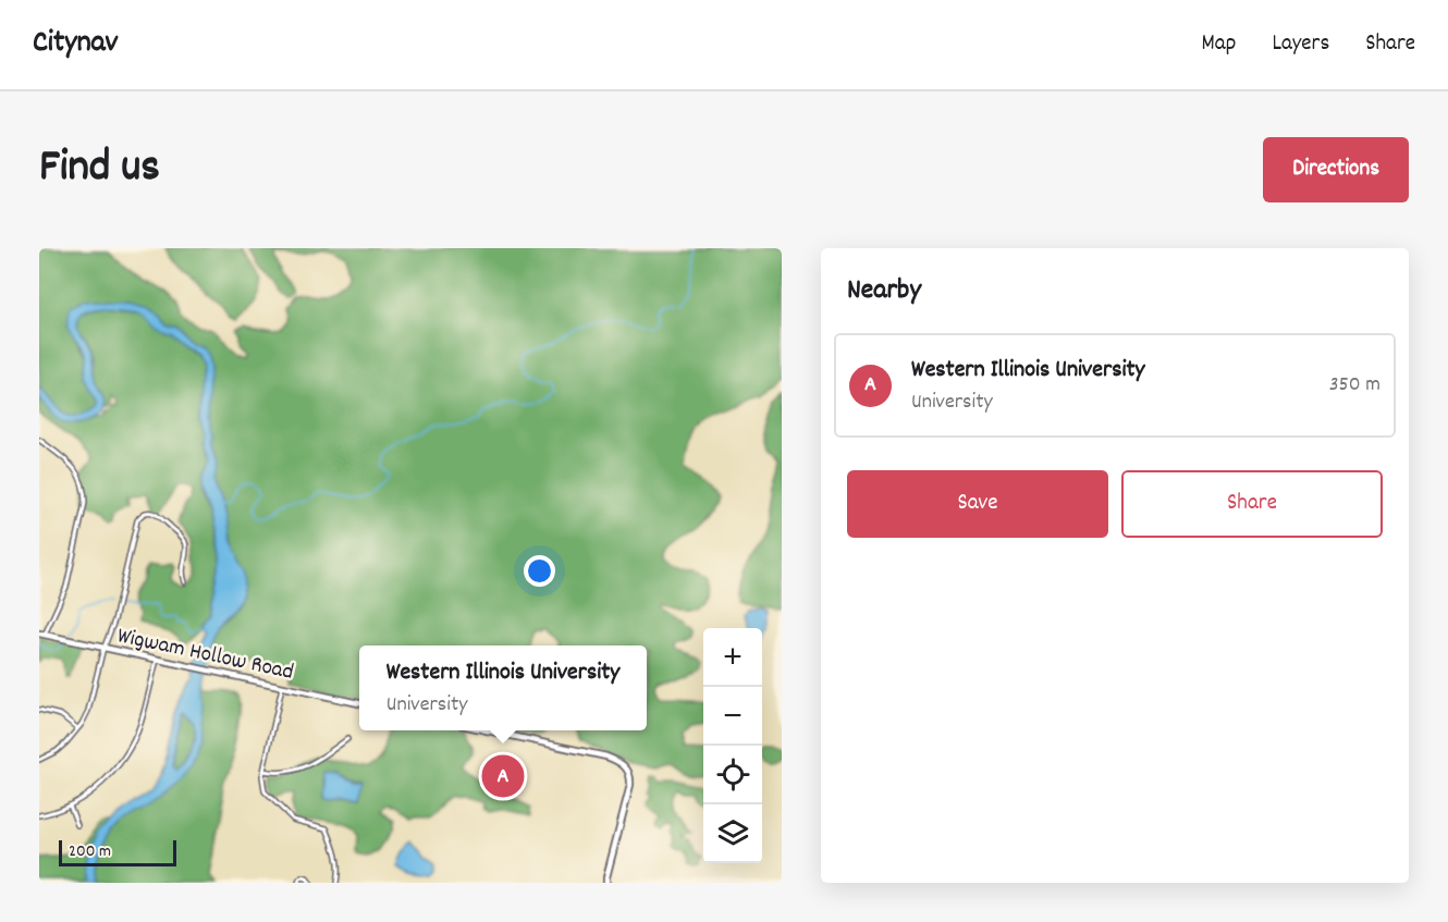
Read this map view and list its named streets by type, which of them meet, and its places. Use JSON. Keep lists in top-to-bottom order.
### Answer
{
  "streets": {
    "street": ["Wigwam Hollow Road"]
  },
  "scale_bar": "200 m",
  "page": {
    "header": "Citynav",
    "nav": ["Map", "Layers", "Share"],
    "title": "Find us",
    "buttons": [
      "Directions",
      ["Save", "Share"]
    ],
    "heading": "Nearby",
    "list": [
      {
        "mark": "A",
        "name": "Western Illinois University",
        "note": "University",
        "value": "350 m"
      }
    ],
    "map_buttons": ["+", "−"],
    "popup": ["Western Illinois University", "University"],
    "pins": "A",
    "scale": "200 m"
  }
}
